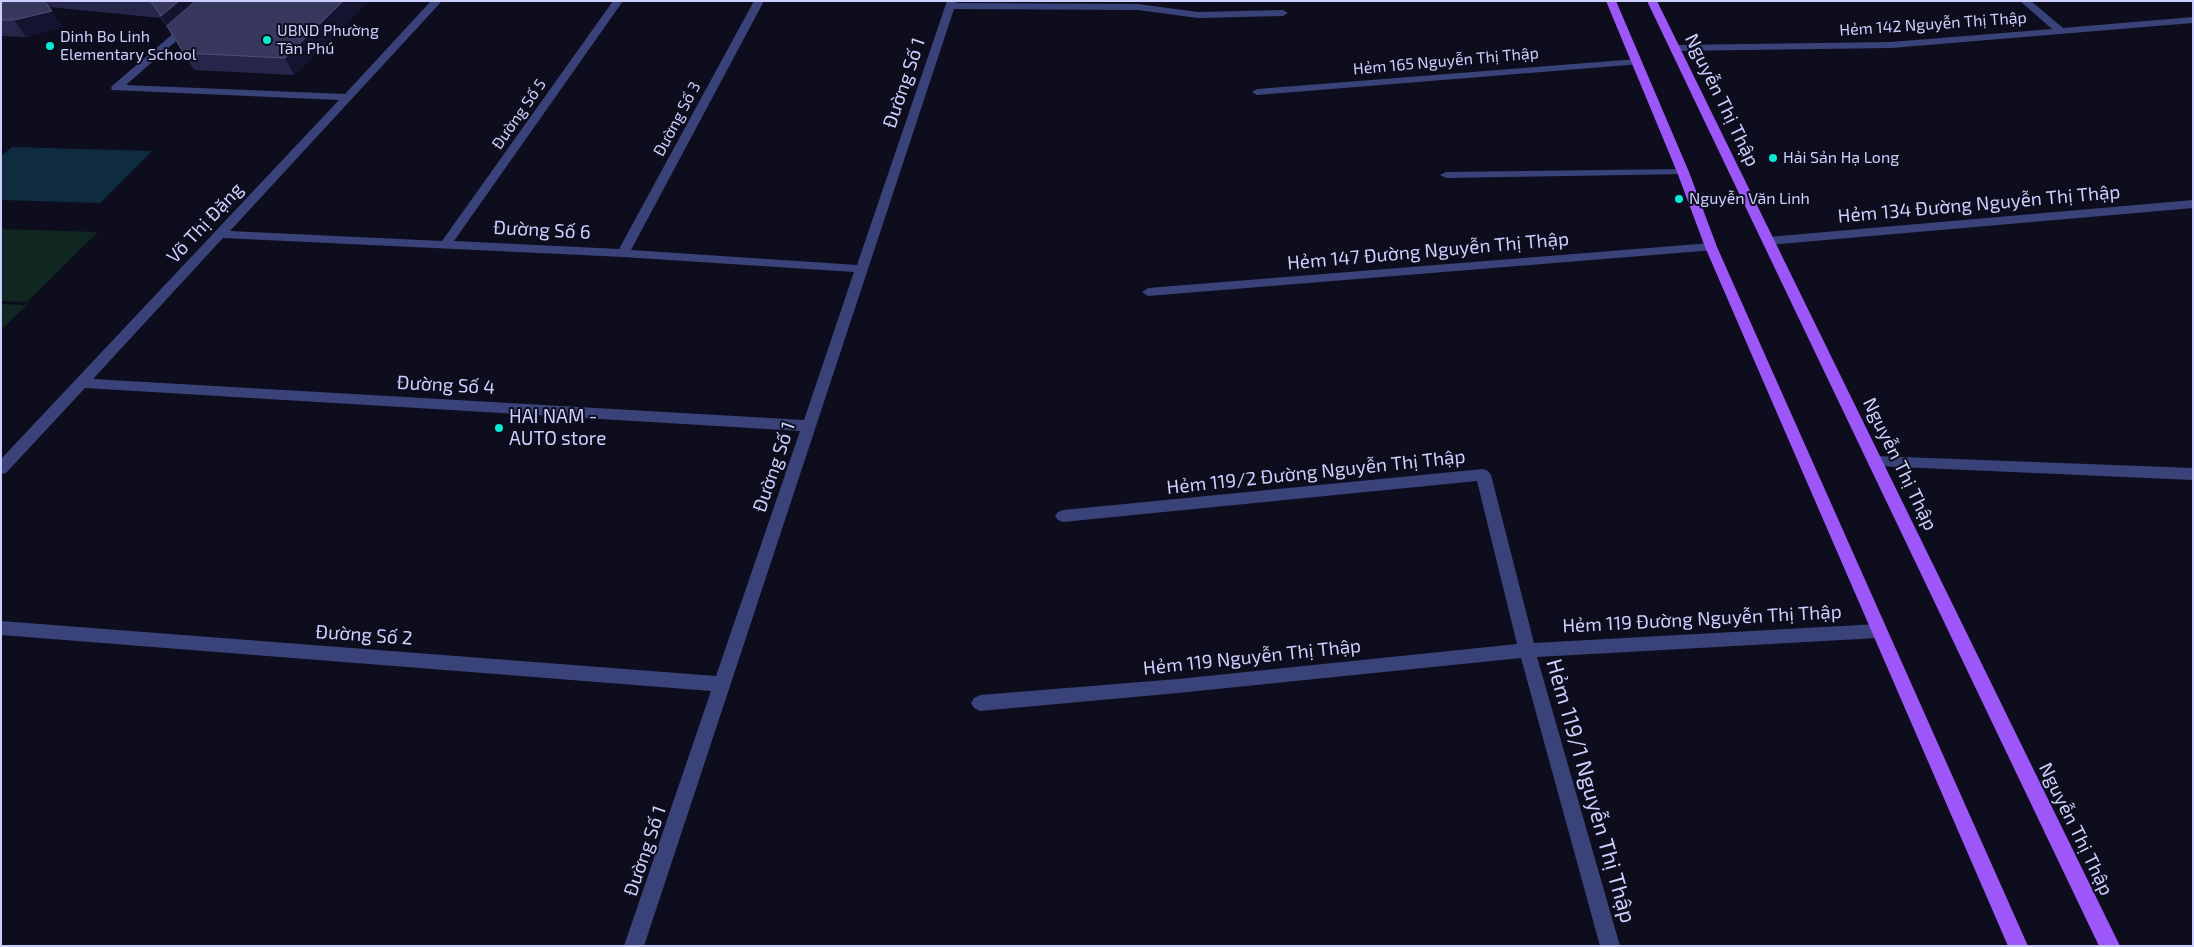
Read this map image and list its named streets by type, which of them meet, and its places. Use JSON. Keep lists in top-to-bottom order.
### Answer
{
  "streets": {
    "main road": ["Nguyễn Thị Thập"],
    "street": [
      "Hẻm 142 Nguyễn Thị Thập",
      "Hẻm 165 Nguyễn Thị Thập",
      "Đường Số 1",
      "Đường Số 5",
      "Đường Số 3",
      "Hẻm 134 Đường Nguyễn Thị Thập",
      "Võ Thị Đặng",
      "Đường Số 6",
      "Hẻm 147 Đường Nguyễn Thị Thập",
      "Đường Số 4",
      "Hẻm 119/2 Đường Nguyễn Thị Thập",
      "Hẻm 119 Đường Nguyễn Thị Thập",
      "Đường Số 2",
      "Hẻm 119 Nguyễn Thị Thập",
      "Hẻm 119/1 Nguyễn Thị Thập"
    ]
  },
  "crossings": [
    ["Hẻm 142 Nguyễn Thị Thập", "Nguyễn Thị Thập"],
    ["Đường Số 1", "Đường Số 6"],
    ["Đường Số 1", "Đường Số 4"],
    ["Đường Số 1", "Đường Số 2"],
    ["Nguyễn Thị Thập", "Hẻm 134 Đường Nguyễn Thị Thập"],
    ["Đường Số 5", "Đường Số 6"],
    ["Đường Số 3", "Đường Số 6"],
    ["Võ Thị Đặng", "Đường Số 6"],
    ["Võ Thị Đặng", "Đường Số 4"],
    ["Hẻm 119/2 Đường Nguyễn Thị Thập", "Hẻm 119 Đường Nguyễn Thị Thập"],
    ["Hẻm 119/2 Đường Nguyễn Thị Thập", "Hẻm 119 Nguyễn Thị Thập"],
    ["Hẻm 119/2 Đường Nguyễn Thị Thập", "Hẻm 119/1 Nguyễn Thị Thập"],
    ["Hẻm 119 Đường Nguyễn Thị Thập", "Hẻm 119 Nguyễn Thị Thập"],
    ["Hẻm 119 Đường Nguyễn Thị Thập", "Hẻm 119/1 Nguyễn Thị Thập"],
    ["Hẻm 119 Nguyễn Thị Thập", "Hẻm 119/1 Nguyễn Thị Thập"]
  ],
  "places": [
    "UBND Phường Tân Phú",
    "Dinh Bo Linh Elementary School",
    "Hải Sản Hạ Long",
    "Nguyễn Văn Linh",
    "HAI NAM - AUTO store"
  ]
}
